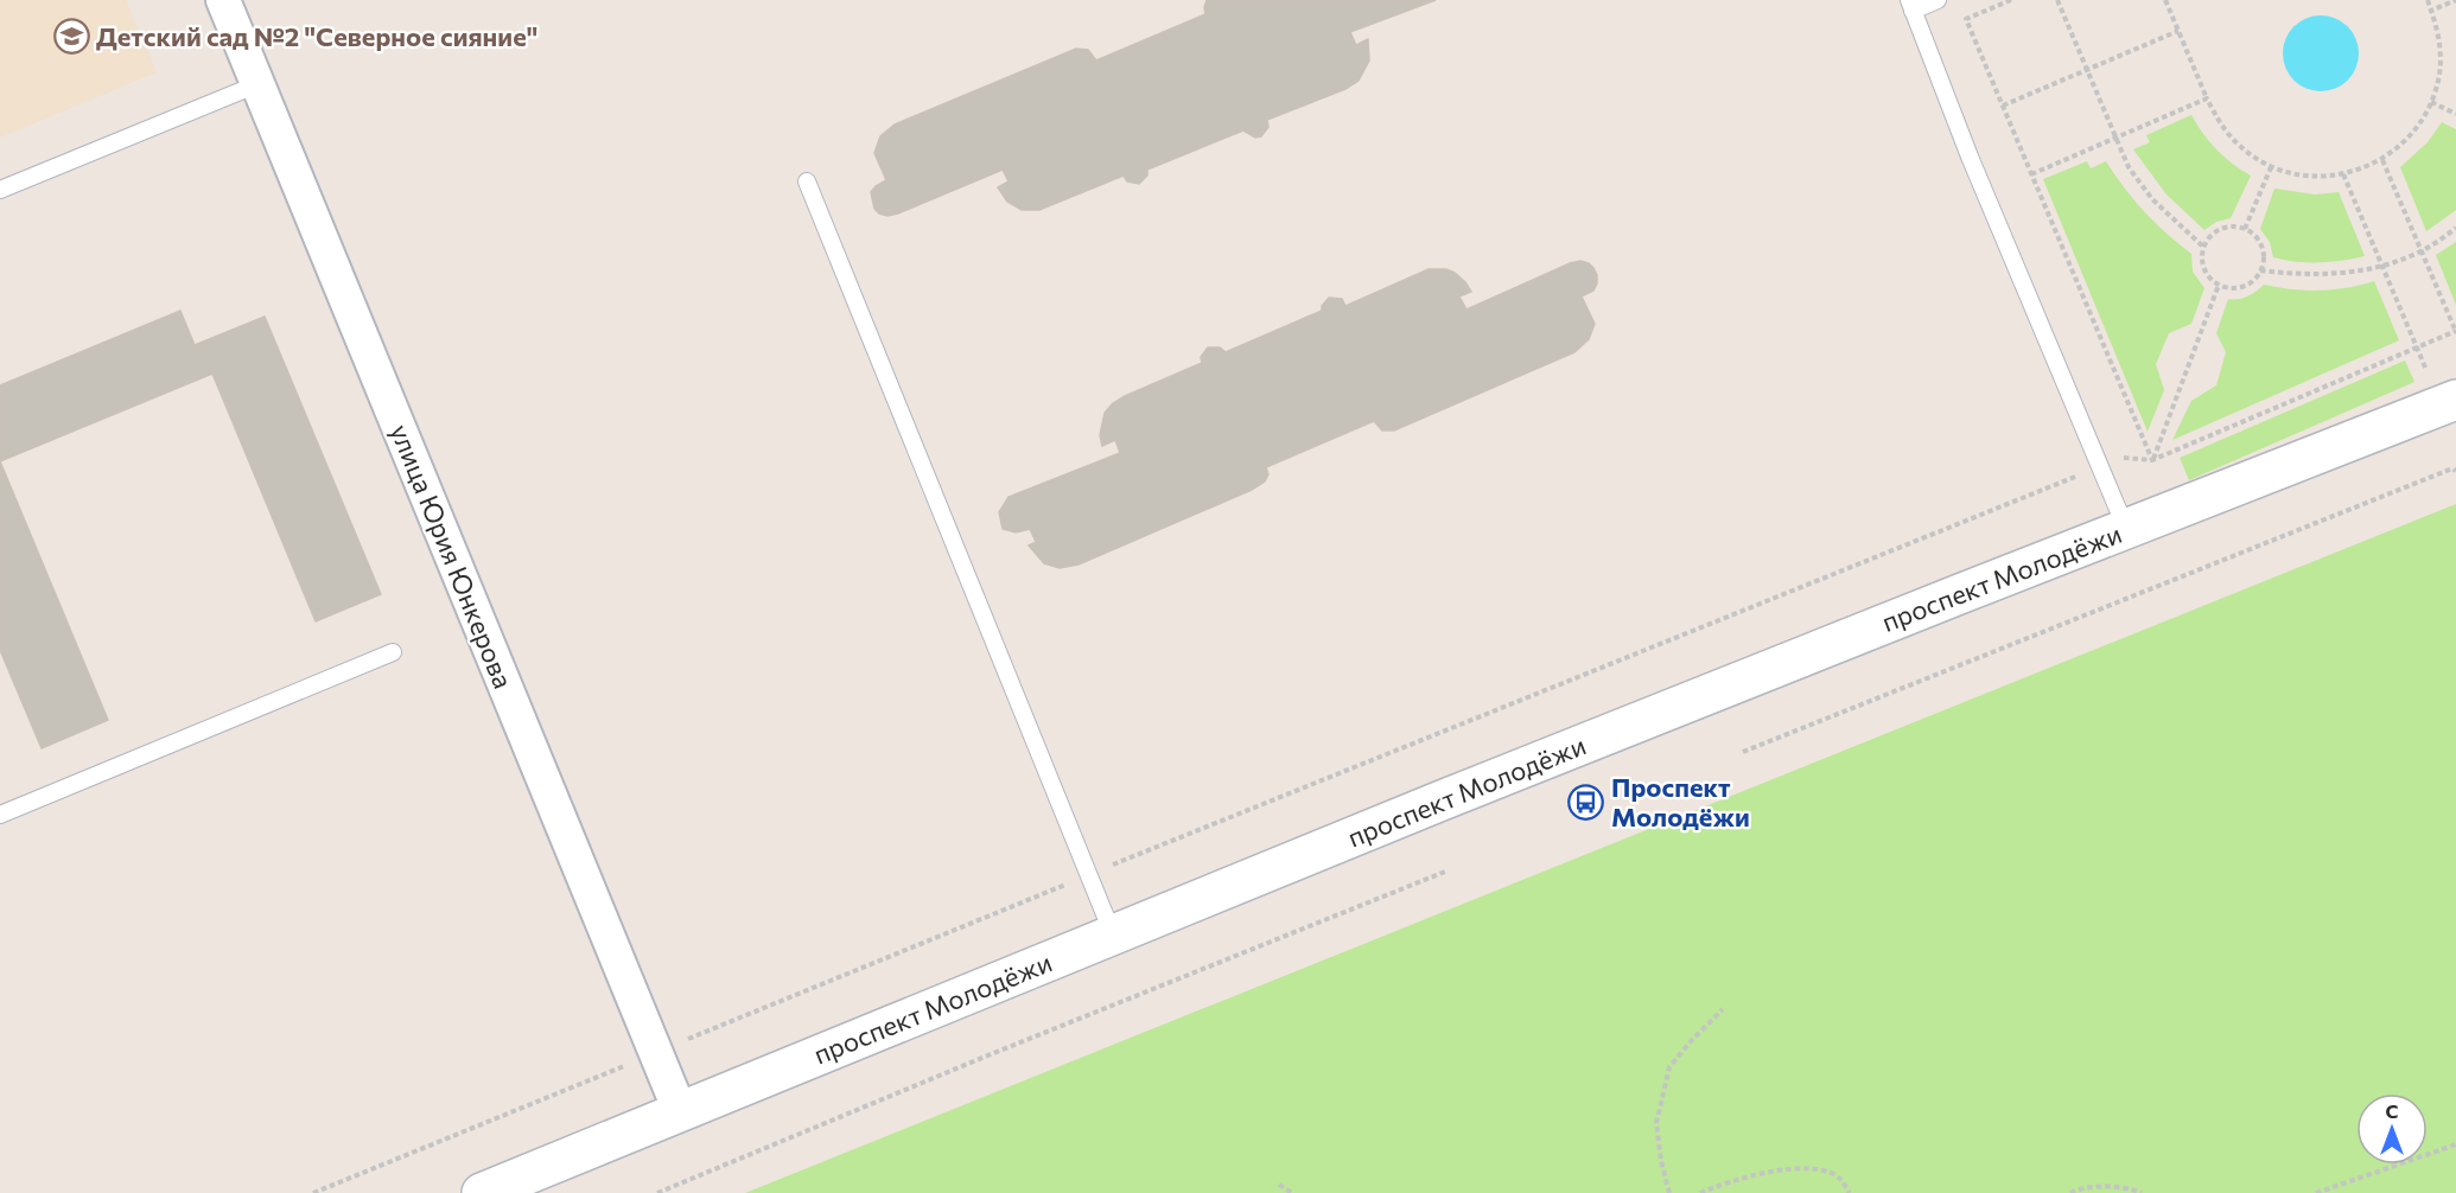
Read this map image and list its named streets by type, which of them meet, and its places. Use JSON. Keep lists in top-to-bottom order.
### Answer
{
  "streets": {
    "street": ["улица Юрия Юнкерова", "проспект Молодёжи"]
  },
  "crossings": [
    ["улица Юрия Юнкерова", "проспект Молодёжи"]
  ],
  "places": {
    "school or university": ["Детский сад №2 \"Северное сияние\""],
    "bus stop": ["Проспект Молодёжи"]
  },
  "north": "top"
}
